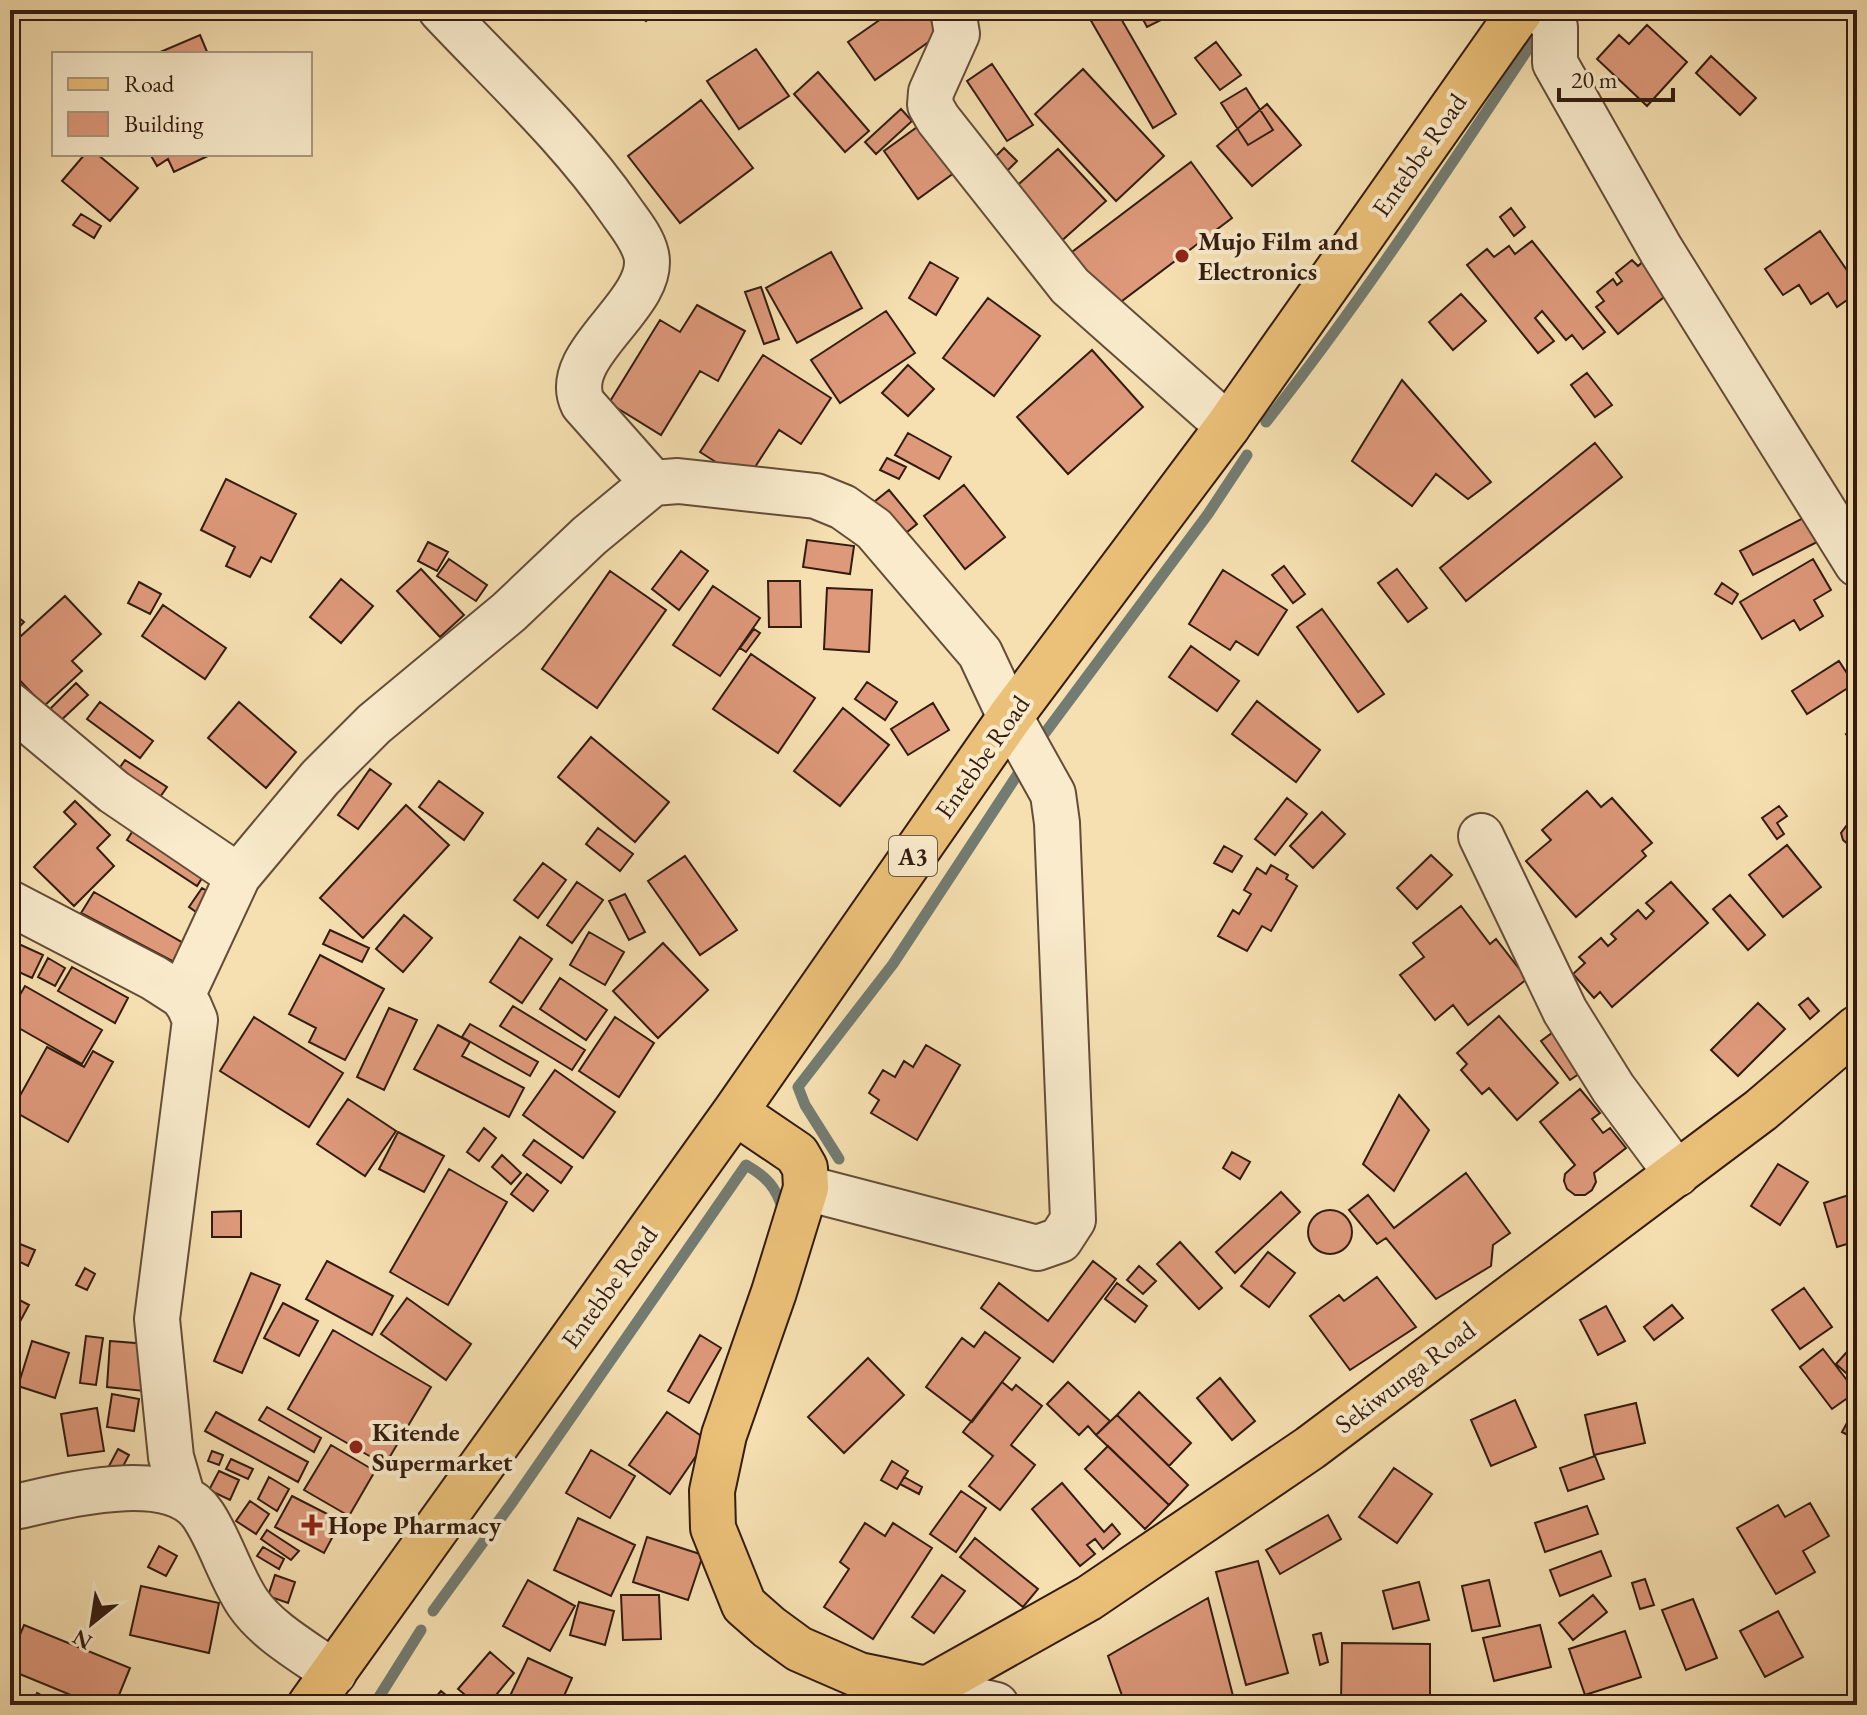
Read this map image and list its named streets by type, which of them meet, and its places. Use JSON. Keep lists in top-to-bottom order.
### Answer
{
  "streets": {
    "main road": ["Entebbe Road", "A3", "Sekiwunga Road"]
  },
  "places": {
    "other": ["Mujo Film and Electronics", "Kitende Supermarket"],
    "health": ["Hope Pharmacy"]
  },
  "legend": ["Road", "Building"],
  "scale_bar": "20 m",
  "north": "bottom left"
}
